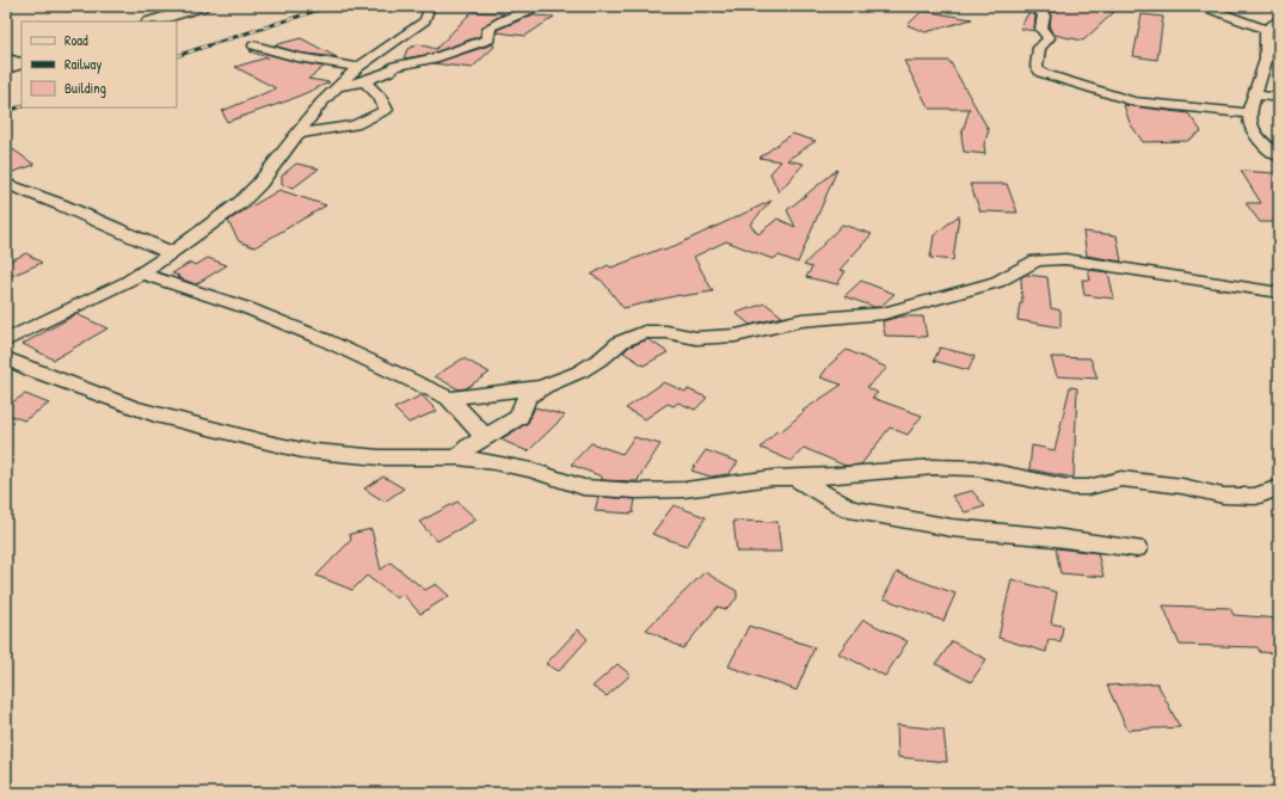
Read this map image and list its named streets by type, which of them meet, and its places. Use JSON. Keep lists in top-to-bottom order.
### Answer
{
  "legend": ["Road", "Railway", "Building"]
}
